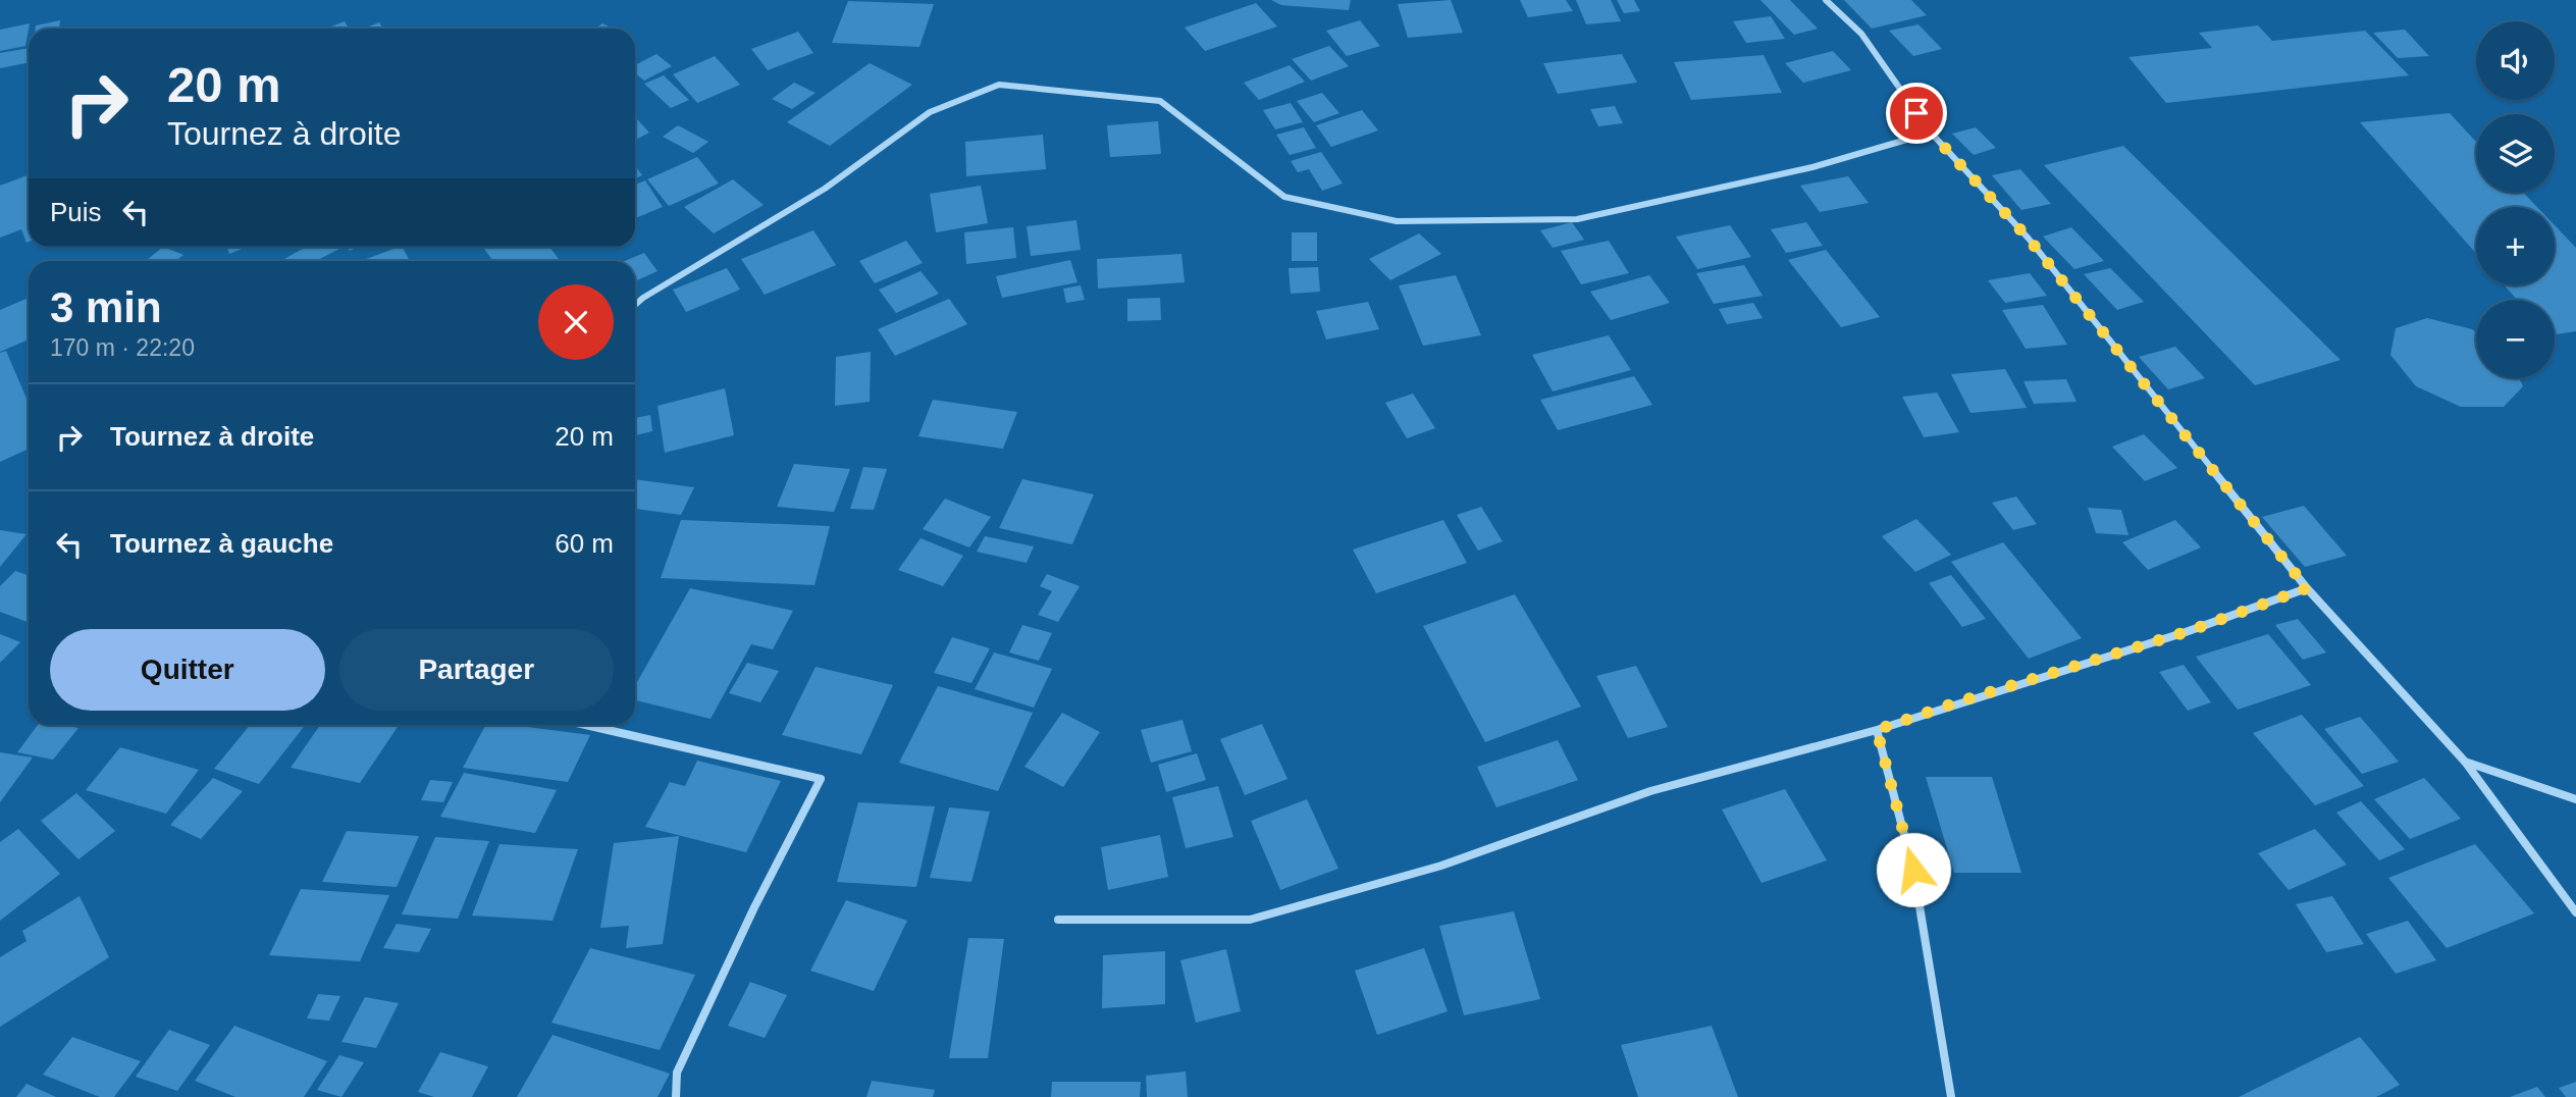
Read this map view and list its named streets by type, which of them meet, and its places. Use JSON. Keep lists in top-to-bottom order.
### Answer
{
  "page": {
    "map_buttons": ["+", "−"],
    "turn": ["20 m", "Tournez à droite"],
    "then": "Puis",
    "heading": ["3 min", "170 m · 22:20"],
    "list": [
      {
        "name": "Tournez à droite",
        "value": "20 m"
      },
      {
        "name": "Tournez à gauche",
        "value": "60 m"
      }
    ],
    "buttons": ["Quitter", "Partager"]
  }
}
